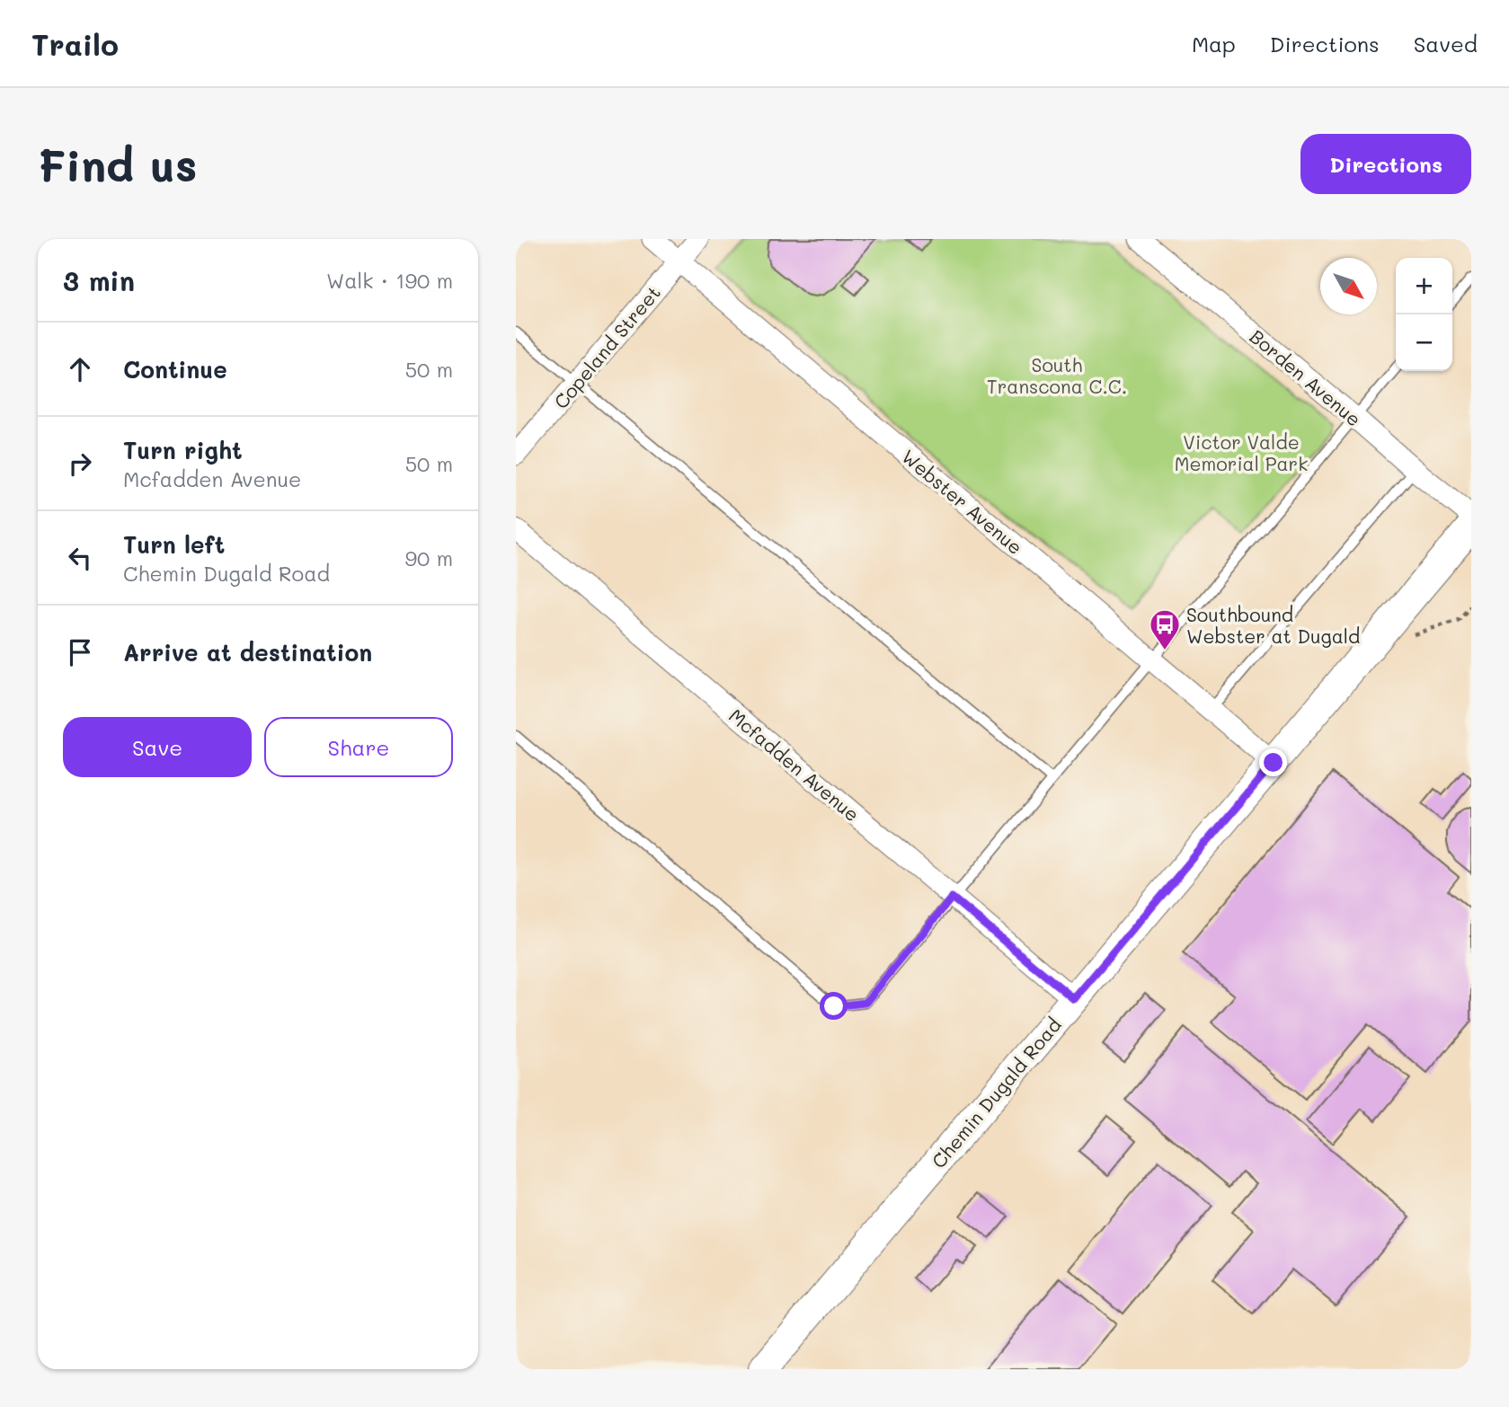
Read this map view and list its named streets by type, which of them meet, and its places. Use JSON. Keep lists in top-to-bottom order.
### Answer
{
  "streets": {
    "main road": ["Chemin Dugald Road"],
    "street": [
      "Copeland Street",
      "Borden Avenue",
      "Webster Avenue",
      "Mcfadden Avenue"
    ]
  },
  "crossings": [
    ["Copeland Street", "Webster Avenue"],
    ["Webster Avenue", "Chemin Dugald Road"],
    ["Mcfadden Avenue", "Chemin Dugald Road"]
  ],
  "parks": ["South Transcona C.C.", "Victor Valde Memorial Park"],
  "places": {
    "bus stop": ["Southbound Webster at Dugald"]
  },
  "north": "bottom right",
  "page": {
    "header": "Trailo",
    "nav": ["Map", "Directions", "Saved"],
    "buttons": [
      "Directions",
      ["Save", "Share"]
    ],
    "title": "Find us",
    "heading": ["3 min", "Walk · 190 m"],
    "map_buttons": ["+", "−"],
    "list": [
      ["Continue", "50 m"],
      ["Turn right", "Mcfadden Avenue", "50 m"],
      ["Turn left", "Chemin Dugald Road", "90 m"],
      "Arrive at destination"
    ]
  }
}
